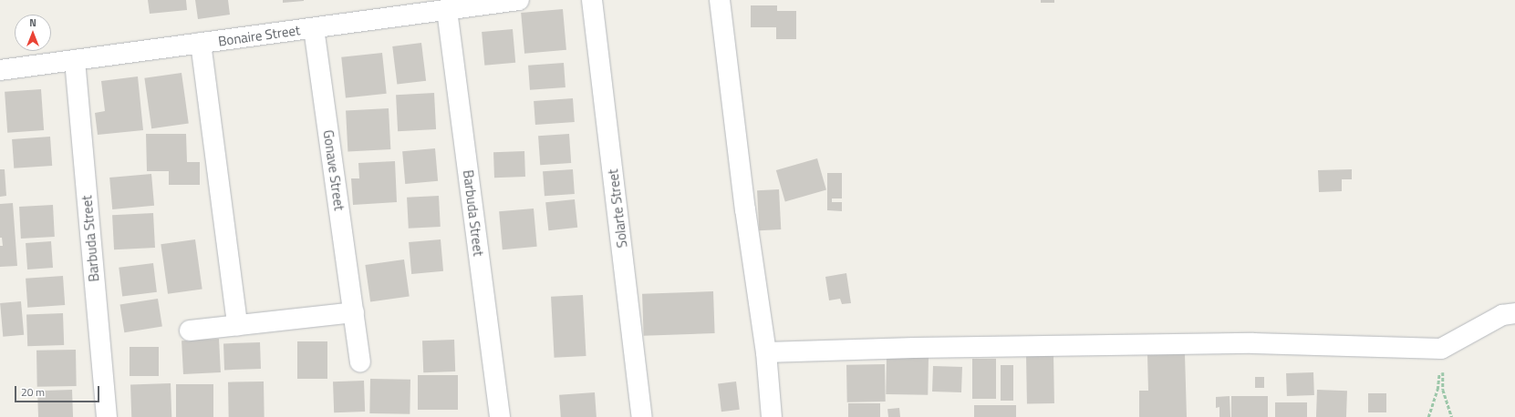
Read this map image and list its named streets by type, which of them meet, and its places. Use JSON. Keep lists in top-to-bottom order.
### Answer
{
  "streets": {
    "street": [
      "Bonaire Street",
      "Gonave Street",
      "Solarte Street",
      "Barbuda Street"
    ]
  },
  "crossings": [
    ["Bonaire Street", "Gonave Street"],
    ["Bonaire Street", "Barbuda Street"]
  ],
  "scale_bar": "20 m",
  "north": "top"
}
